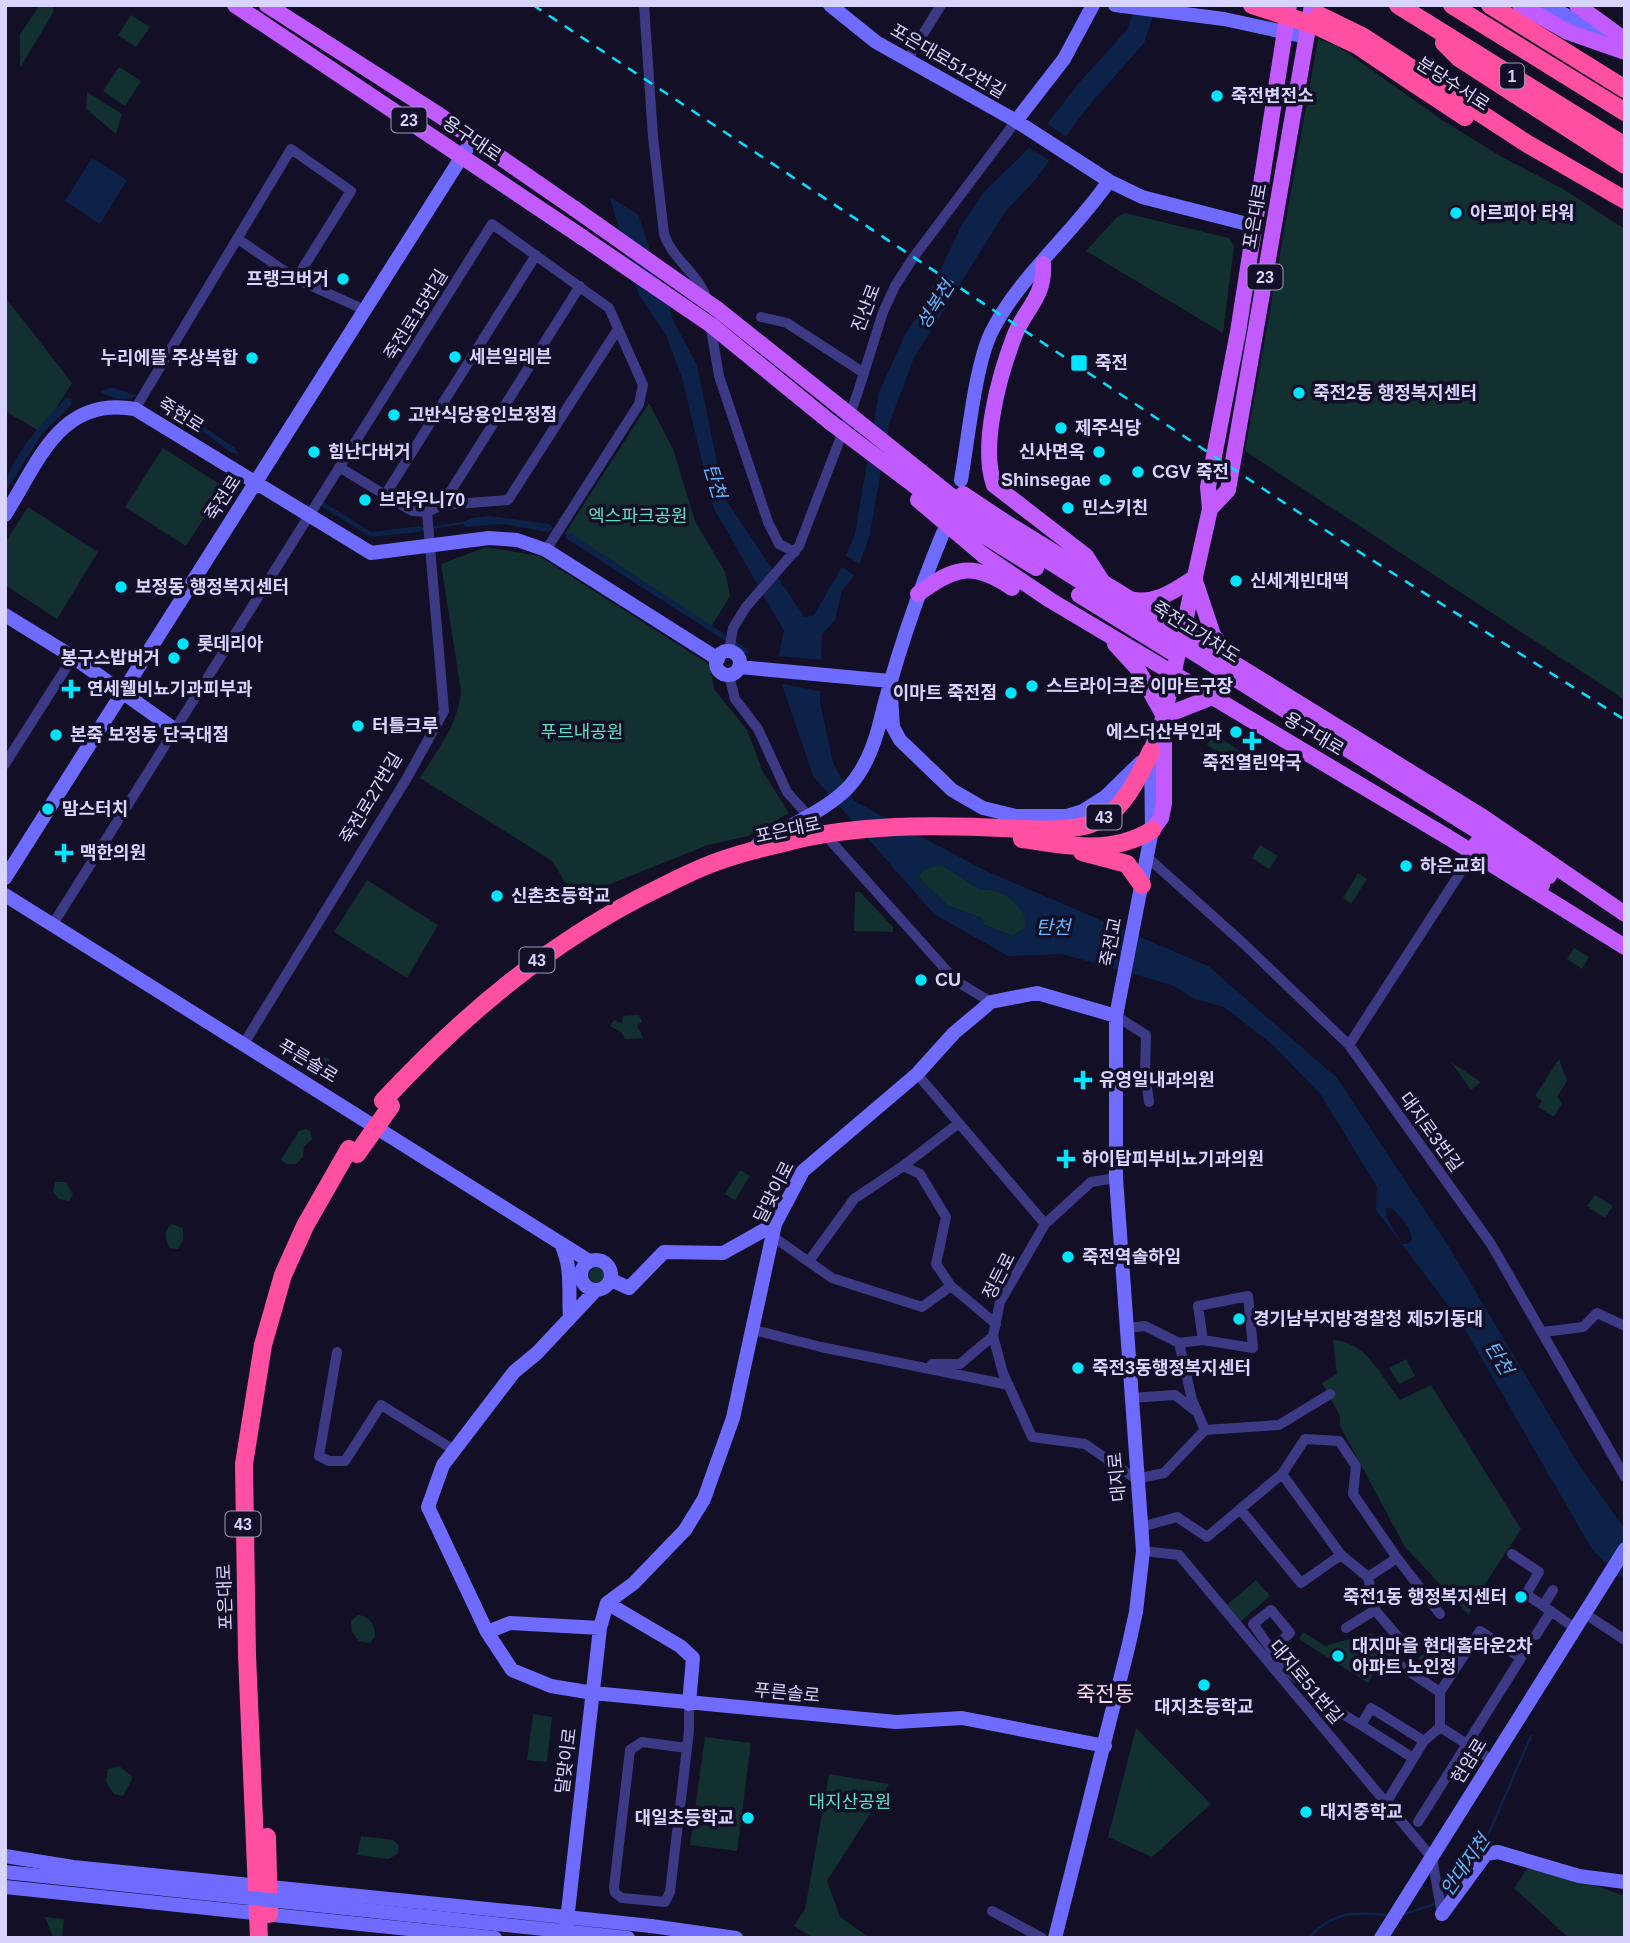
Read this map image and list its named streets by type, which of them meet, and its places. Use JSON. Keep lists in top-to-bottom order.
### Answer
{
  "streets": {
    "highway": [
      "1",
      "분당수서로",
      "포은대로",
      "43"
    ],
    "main road": ["23", "용구대로", "죽전고가차도"],
    "street": [
      "포은대로512번길",
      "진산로",
      "죽전로15번길",
      "죽현로",
      "죽전로",
      "죽전로27번길",
      "죽전교",
      "푸른솔로",
      "대지로3번길",
      "달맞이로",
      "정든로",
      "대지로",
      "대지로51번길",
      "현암로"
    ]
  },
  "crossings": [
    ["포은대로512번길", "진산로"],
    ["분당수서로", "포은대로"],
    ["용구대로", "포은대로"],
    ["용구대로", "죽전로"],
    ["용구대로", "죽전고가차도"],
    ["죽전로15번길", "푸른솔로"],
    ["죽현로", "죽전로"],
    ["죽전로27번길", "푸른솔로"],
    ["죽전교", "달맞이로"],
    ["죽전교", "대지로"],
    ["푸른솔로", "달맞이로"],
    ["푸른솔로", "대지로"],
    ["달맞이로", "대지로"],
    ["정든로", "대지로"],
    ["대지로", "대지로51번길"],
    ["대지로51번길", "현암로"]
  ],
  "districts": ["죽전동"],
  "water": ["성복천", "탄천", "안대지천"],
  "parks": ["엑스파크공원", "푸르내공원", "대지산공원"],
  "places": {
    "other": [
      "죽전변전소",
      "아르피아 타워",
      "프랭크버거",
      "세븐일레븐",
      "누리에뜰 주상복합",
      "죽전2동 행정복지센터",
      "고반식당용인보정점",
      "제주식당",
      "힘난다버거",
      "신사면옥",
      "CGV 죽전",
      "Shinsegae",
      "브라우니70",
      "민스키친",
      "신세계빈대떡",
      "보정동 행정복지센터",
      "롯데리아",
      "봉구스밥버거",
      "스트라이크존 이마트구장",
      "이마트 죽전점",
      "터틀크루",
      "에스더산부인과",
      "본죽 보정동 단국대점",
      "맘스터치",
      "하은교회",
      "신촌초등학교",
      "CU",
      "죽전역솔하임",
      "경기남부지방경찰청 제5기동대",
      "죽전3동행정복지센터",
      "죽전1동 행정복지센터",
      "대지마을 현대홈타운2차 아파트 노인정",
      "대지초등학교",
      "대지중학교",
      "대일초등학교"
    ],
    "transit": ["죽전"],
    "health": [
      "연세웰비뇨기과피부과",
      "죽전열린약국",
      "맥한의원",
      "유영일내과의원",
      "하이탑피부비뇨기과의원"
    ]
  }
}
